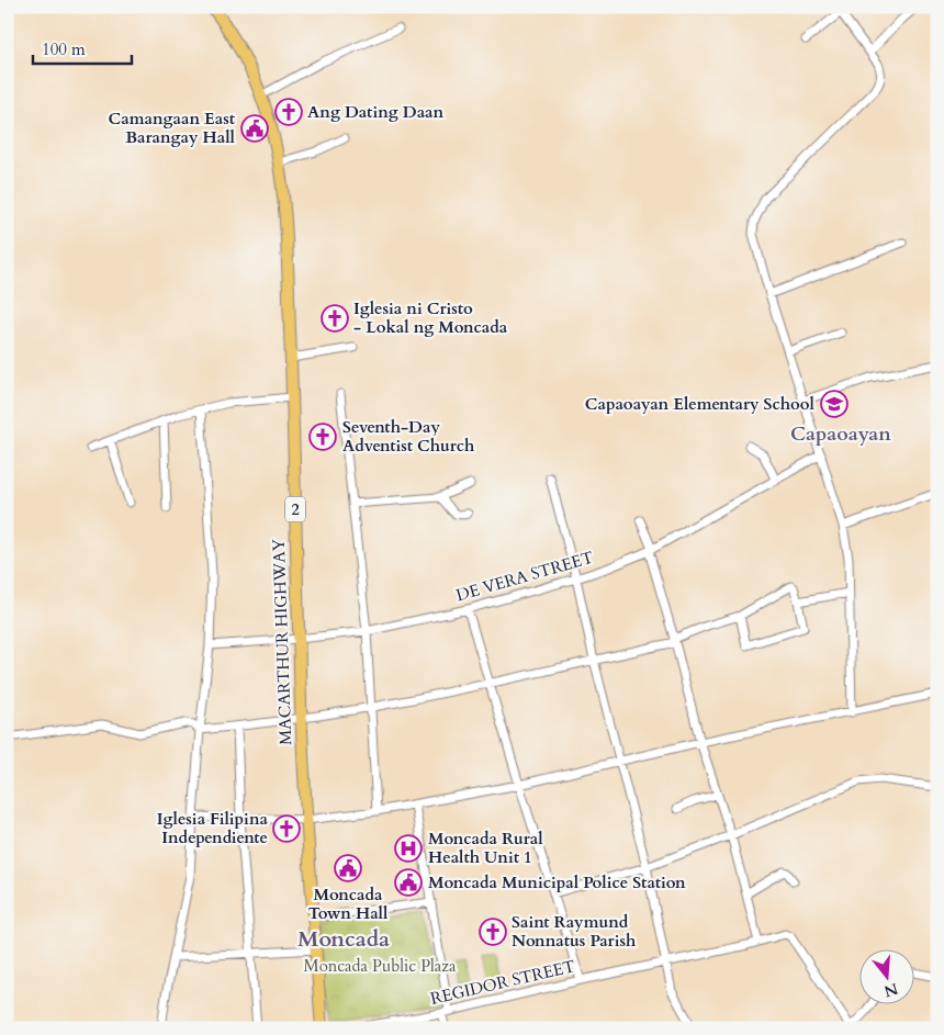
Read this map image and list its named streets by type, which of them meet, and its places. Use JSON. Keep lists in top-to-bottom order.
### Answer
{
  "streets": {
    "highway": ["2", "MACARTHUR HIGHWAY"],
    "street": ["DE VERA STREET", "REGIDOR STREET"]
  },
  "crossings": [
    ["DE VERA STREET", "MACARTHUR HIGHWAY"]
  ],
  "districts": ["Capaoayan", "Moncada"],
  "parks": ["Moncada Public Plaza"],
  "places": {
    "church": [
      "Ang Dating Daan",
      "Iglesia ni Cristo - Lokal ng Moncada",
      "Seventh-Day Adventist Church",
      "Iglesia Filipina Independiente",
      "Saint Raymund Nonnatus Parish"
    ],
    "public building": ["Camangaan East Barangay Hall", "Moncada Town Hall", "Moncada Municipal Police Station"],
    "school or university": ["Capaoayan Elementary School"],
    "hospital": ["Moncada Rural Health Unit 1"]
  },
  "scale_bar": "100 m",
  "north": "bottom"
}
